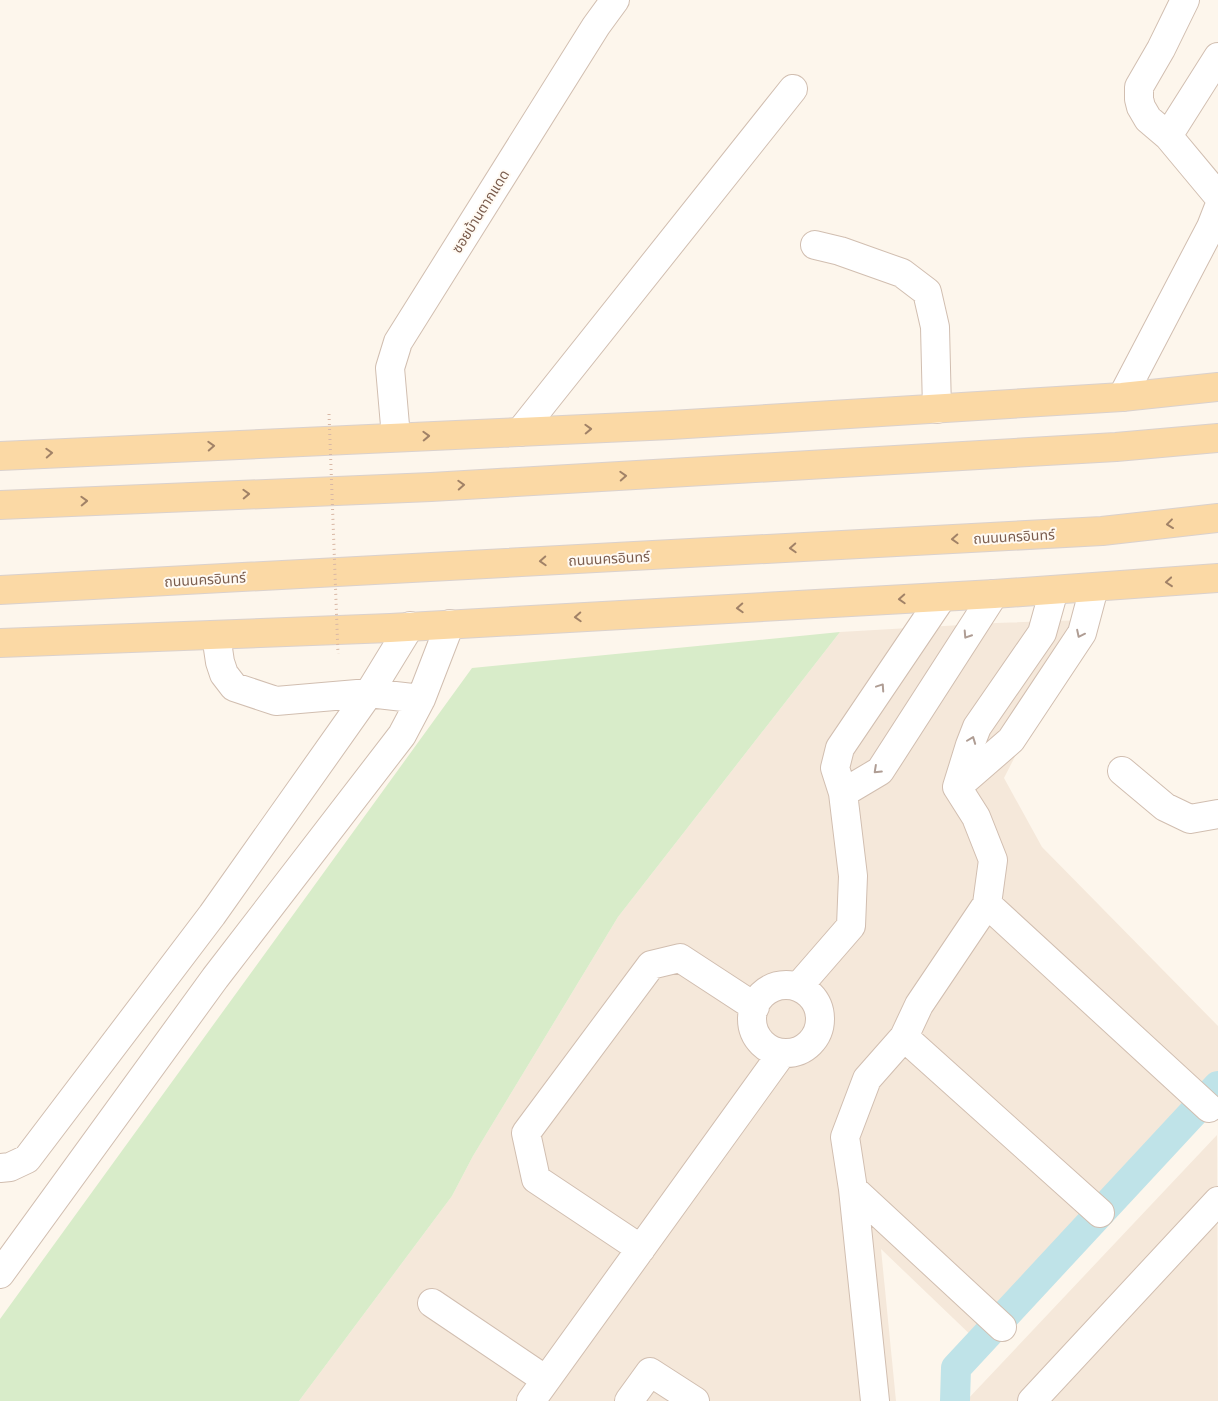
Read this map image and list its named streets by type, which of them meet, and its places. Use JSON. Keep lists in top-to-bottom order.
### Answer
{
  "streets": {
    "main road": ["ถนนนครอินทร์"],
    "street": ["ซอยบ้านตากแดด"]
  }
}
